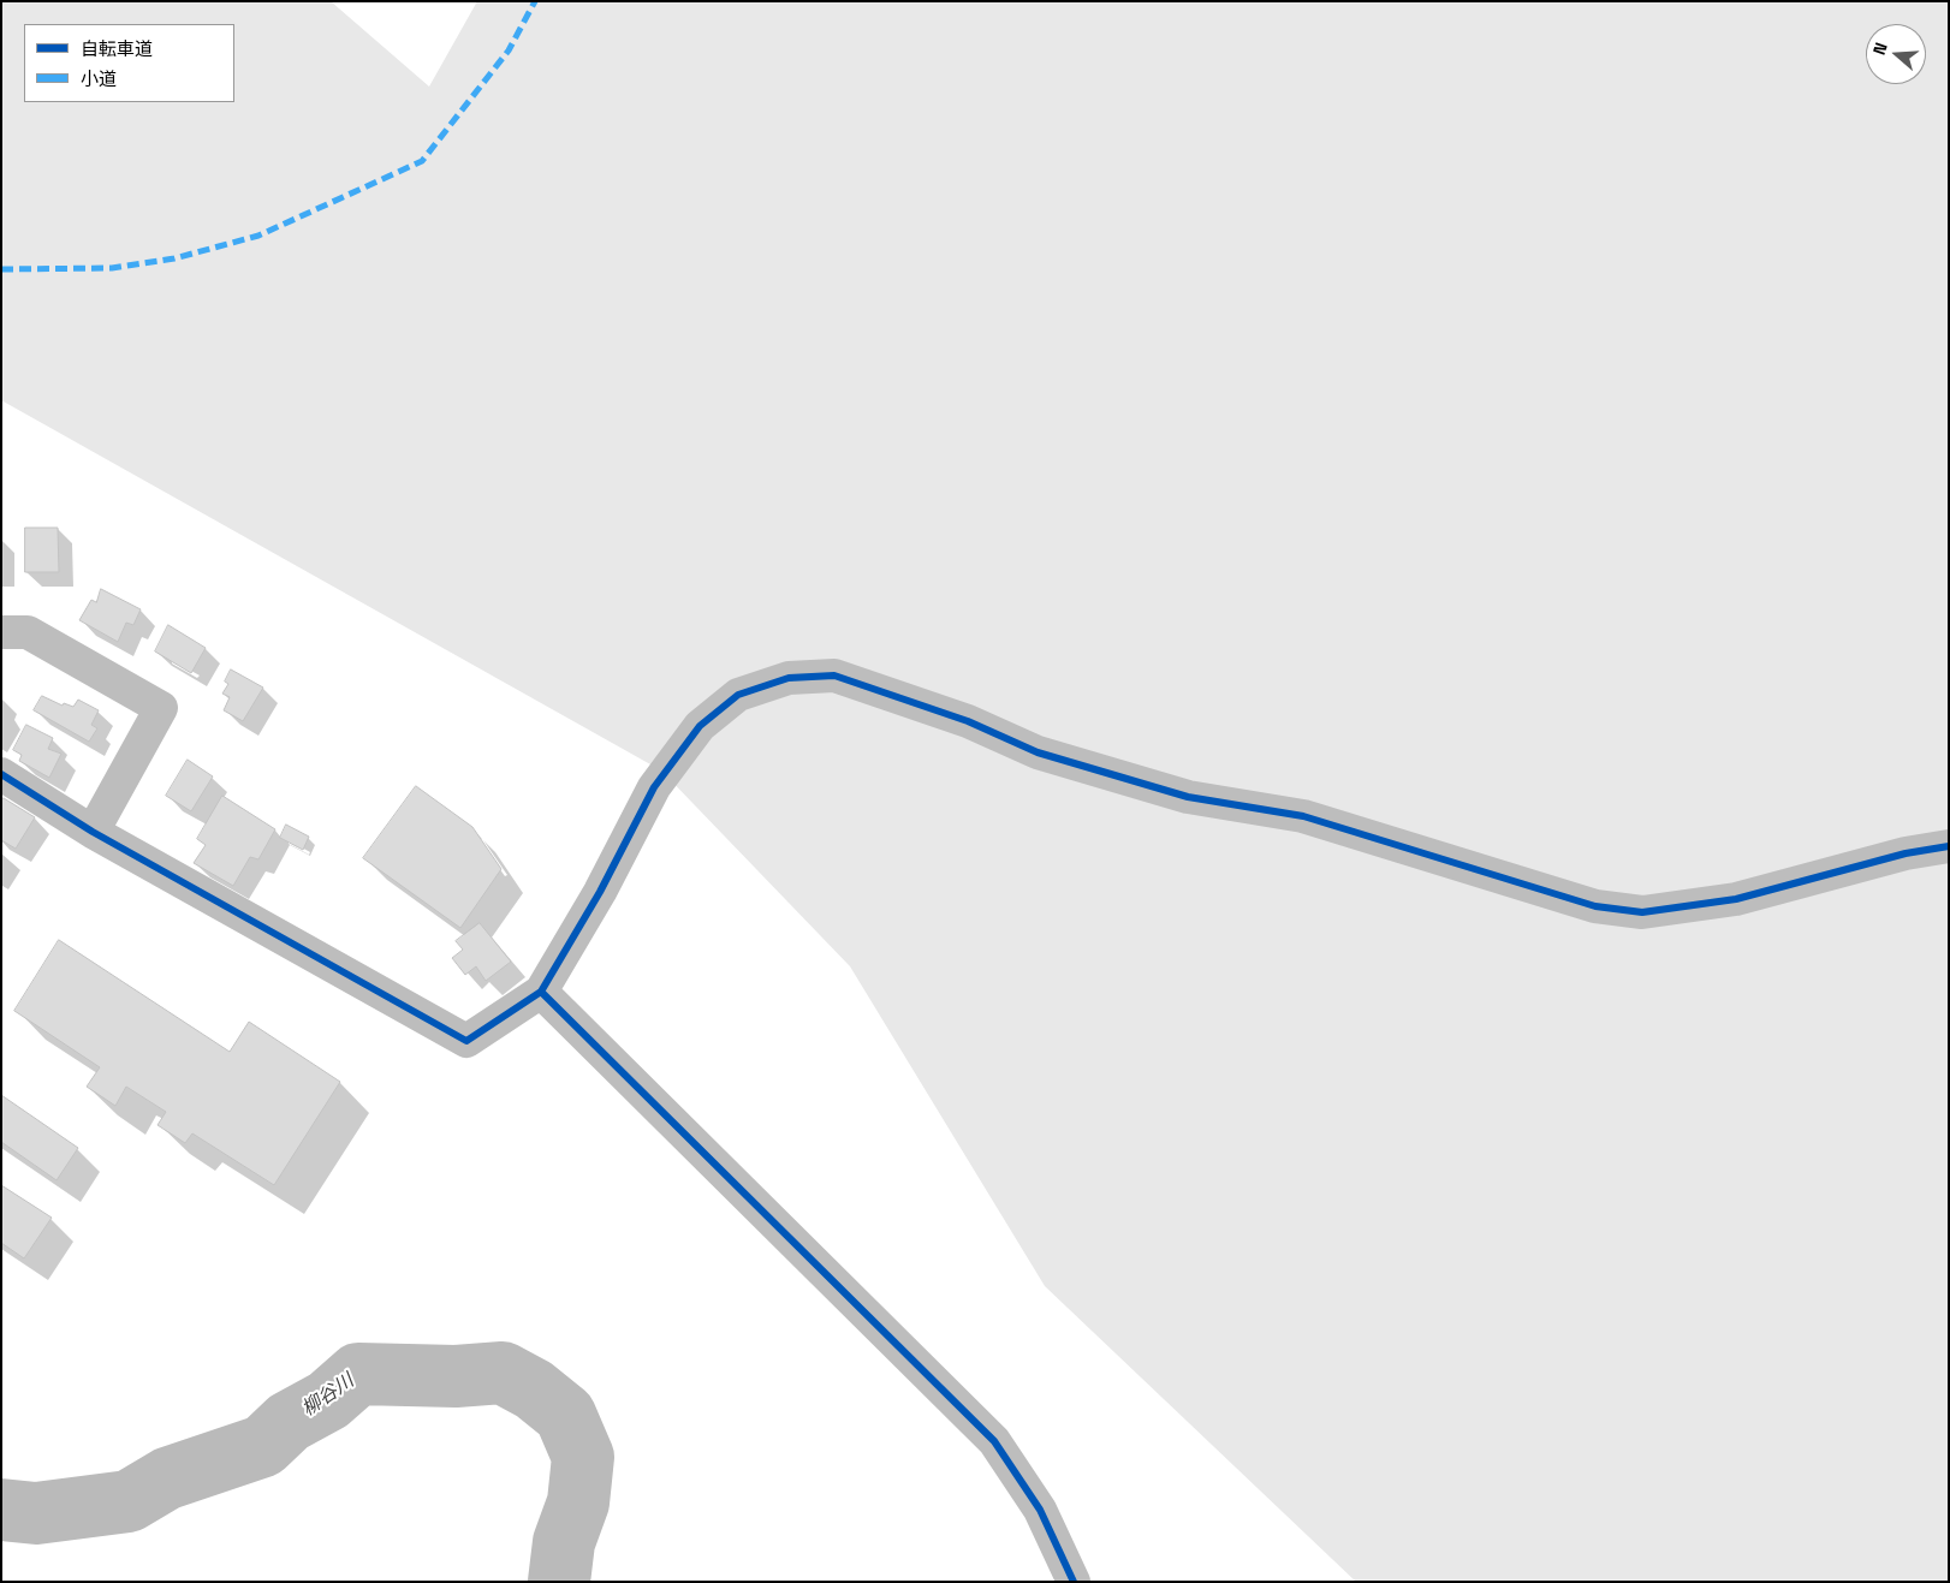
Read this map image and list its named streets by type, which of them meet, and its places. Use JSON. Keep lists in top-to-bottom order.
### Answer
{
  "water": ["柳谷川"],
  "legend": ["自転車道", "小道"],
  "north": "left"
}
